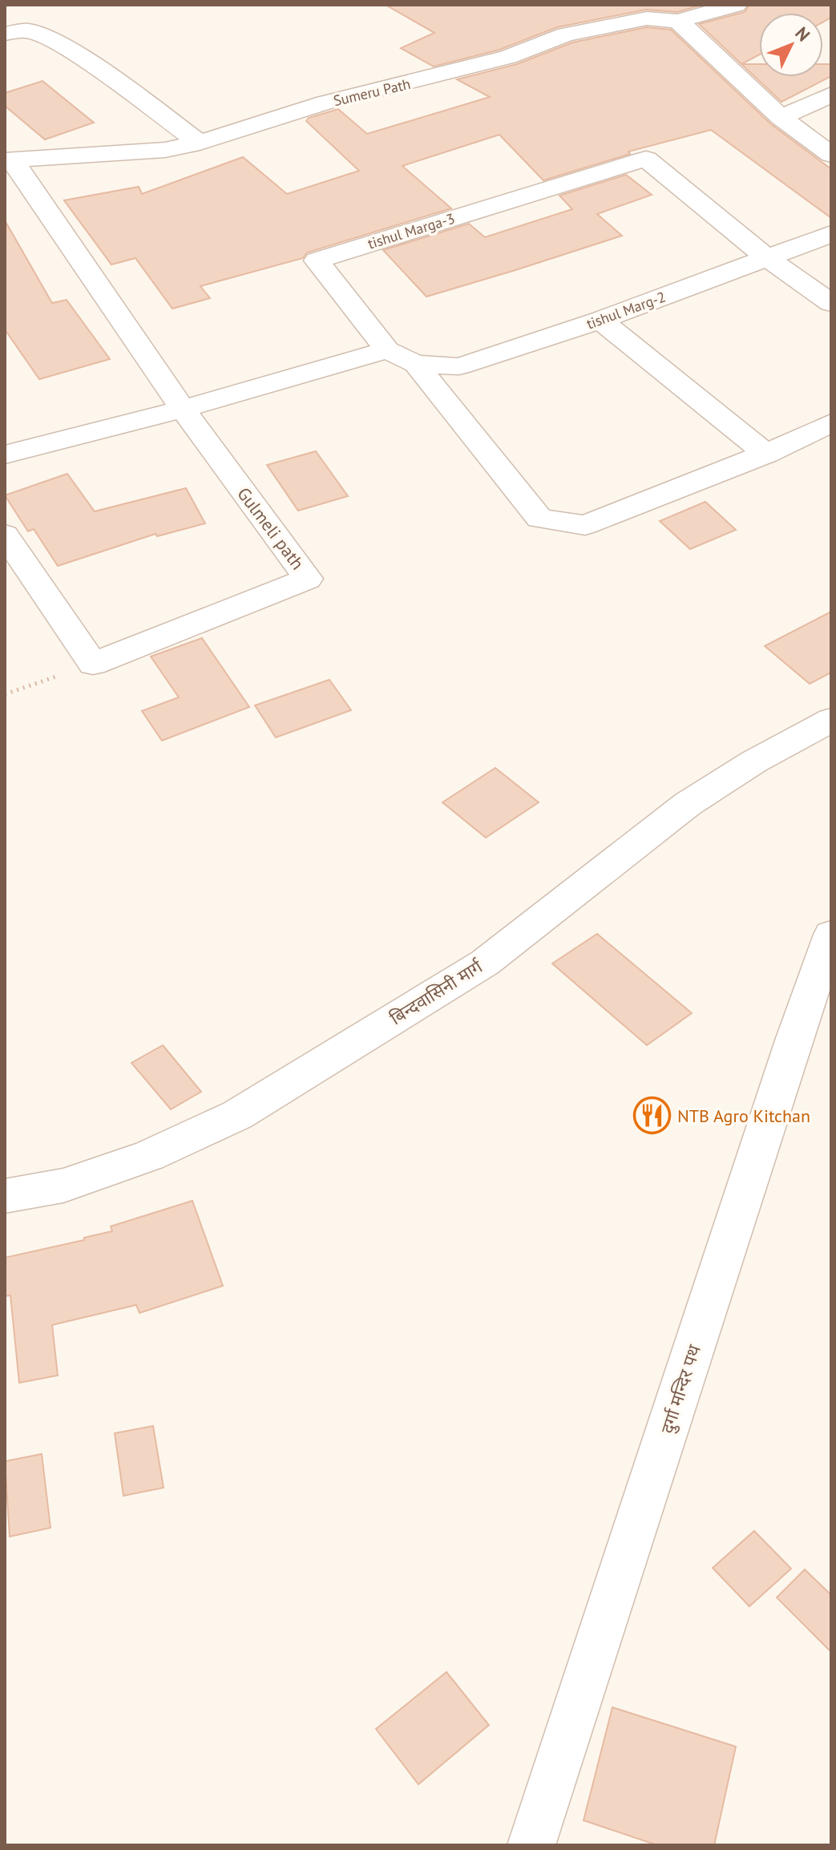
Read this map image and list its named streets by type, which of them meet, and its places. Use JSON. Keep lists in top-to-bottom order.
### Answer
{
  "streets": {
    "street": [
      "Sumeru Path",
      "tishul Marga-3",
      "tishul Marg-2",
      "Gulmeli path",
      "बिन्दवासिनी मार्ग",
      "दुर्गा मन्दिर पथ"
    ]
  },
  "crossings": [
    ["Sumeru Path", "Gulmeli path"],
    ["tishul Marga-3", "tishul Marg-2"]
  ],
  "places": {
    "restaurant": ["NTB Agro Kitchan"]
  },
  "north": "top right"
}
